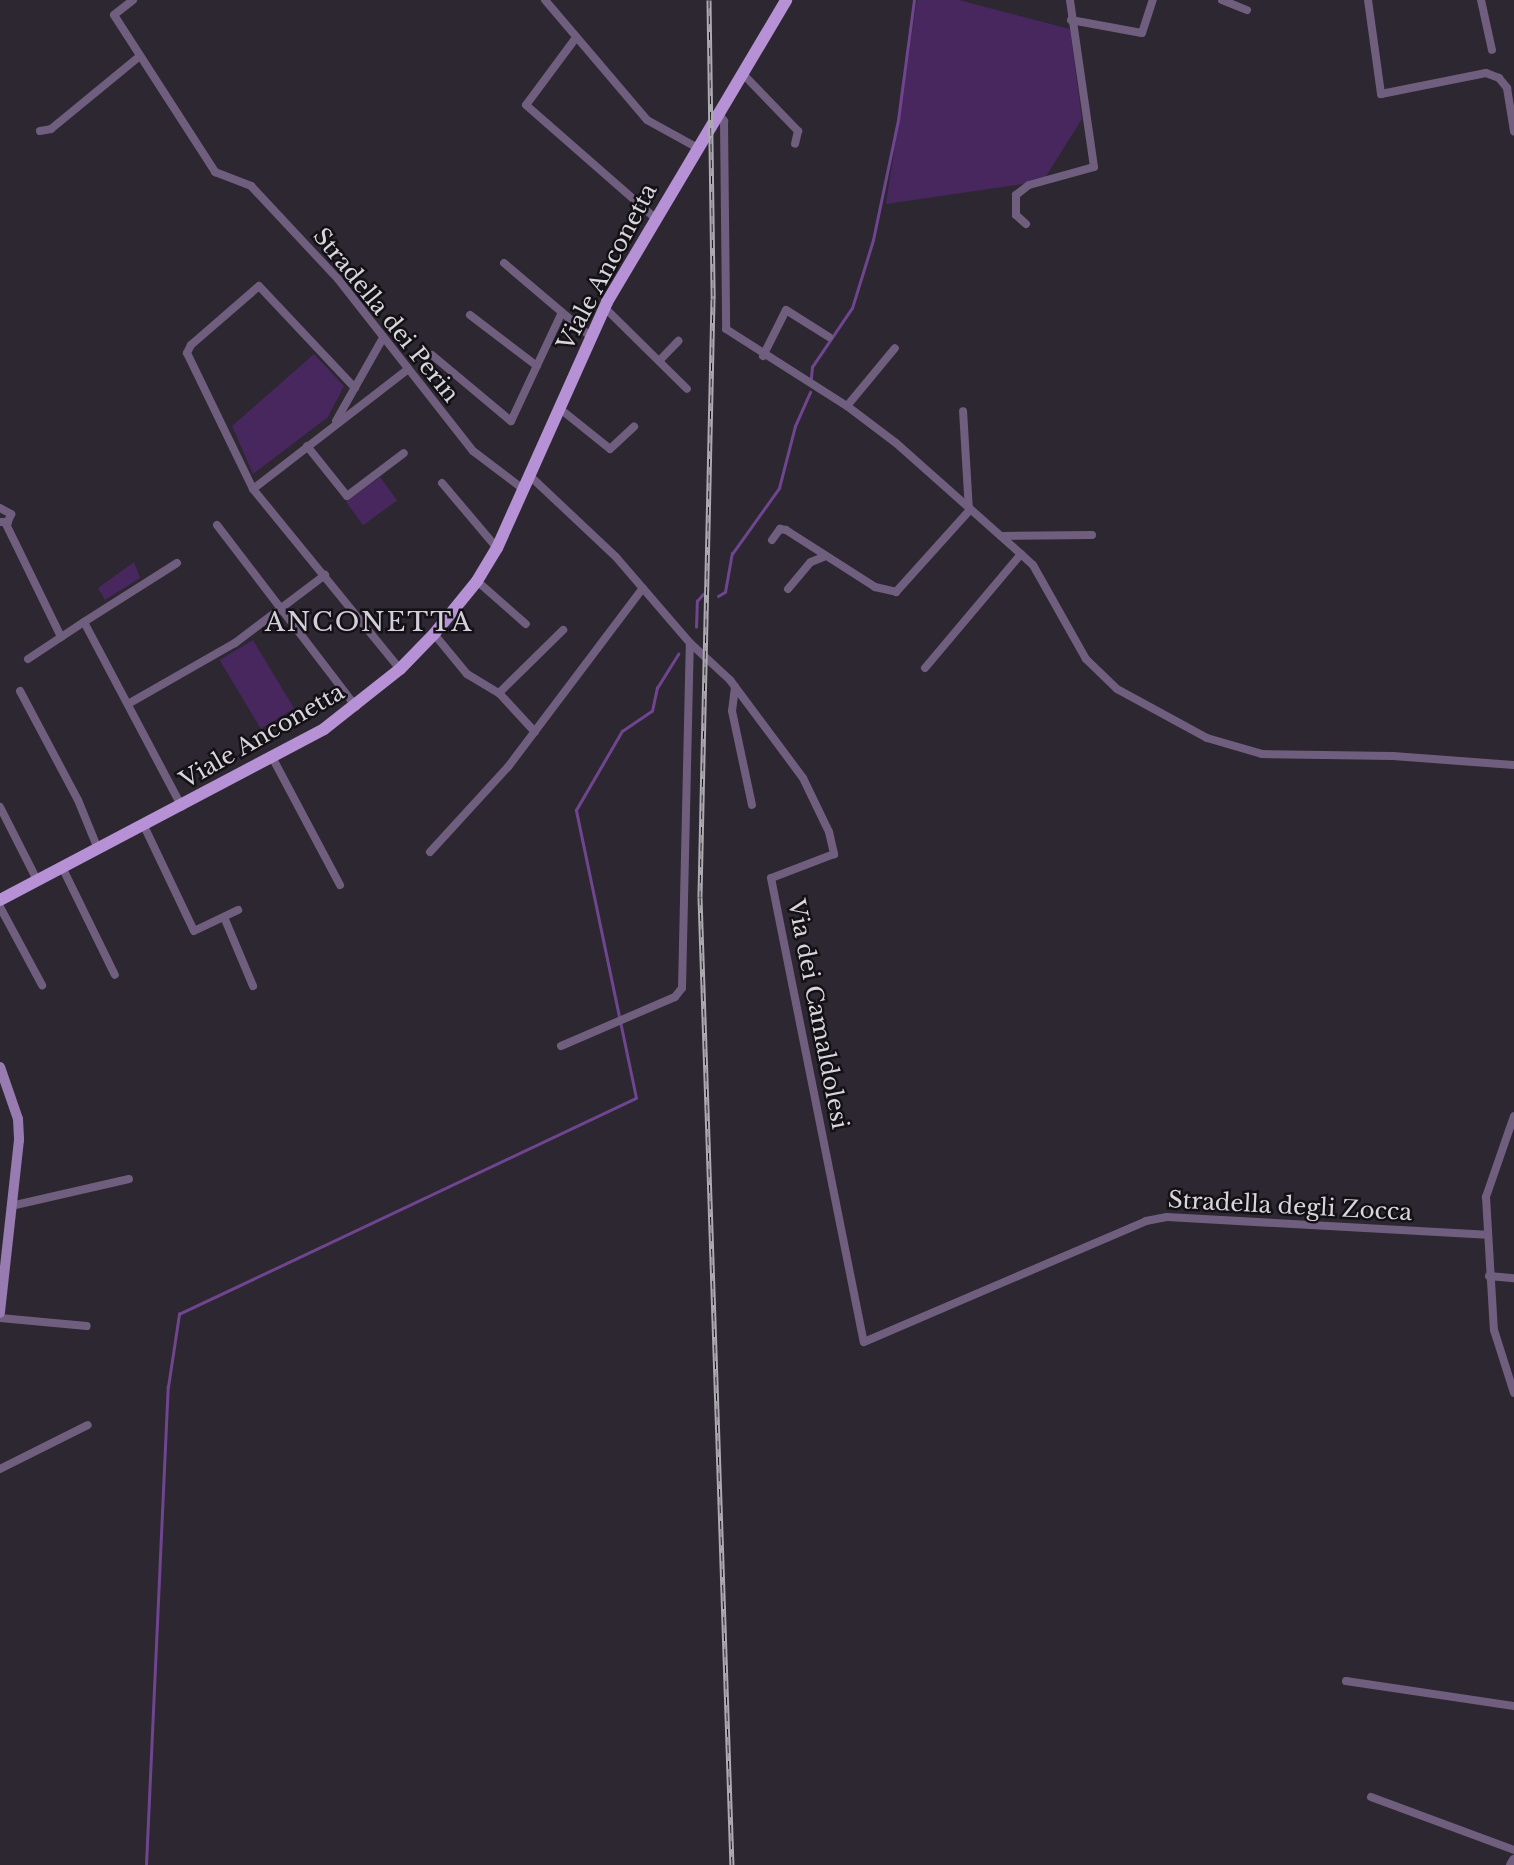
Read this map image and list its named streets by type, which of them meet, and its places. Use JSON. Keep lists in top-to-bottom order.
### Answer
{
  "streets": {
    "main road": ["Viale Anconetta"],
    "street": ["Stradella dei Perin", "Via dei Camaldolesi", "Stradella degli Zocca"]
  },
  "crossings": [
    ["Viale Anconetta", "Stradella dei Perin"],
    ["Viale Anconetta", "Via dei Camaldolesi"],
    ["Via dei Camaldolesi", "Stradella degli Zocca"]
  ],
  "districts": ["ANCONETTA"]
}
